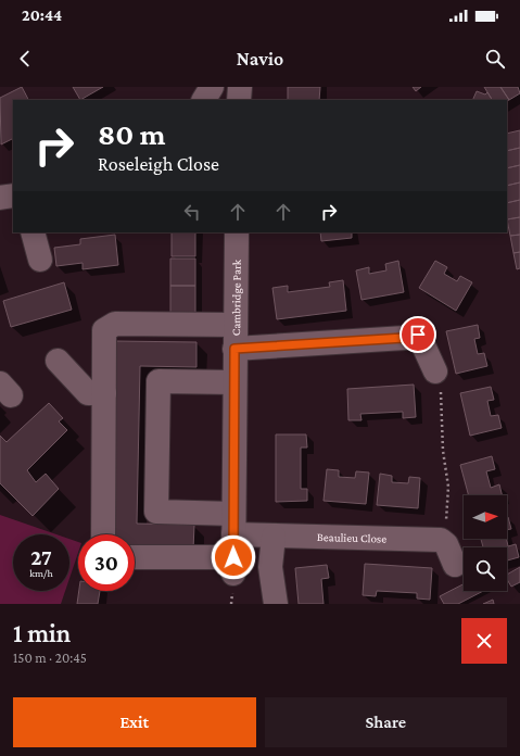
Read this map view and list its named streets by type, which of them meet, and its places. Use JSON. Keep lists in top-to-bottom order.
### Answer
{
  "streets": {
    "street": ["Cambridge Park", "Beaulieu Close"]
  },
  "crossings": [
    ["Cambridge Park", "Beaulieu Close"]
  ],
  "north": "right",
  "page": {
    "status": "20:44",
    "header": "Navio",
    "turn": ["80 m", "Roseleigh Close"],
    "speed": "27 km/h",
    "limit": "30",
    "heading": ["1 min", "150 m · 20:45"],
    "buttons": ["Exit", "Share"]
  }
}
